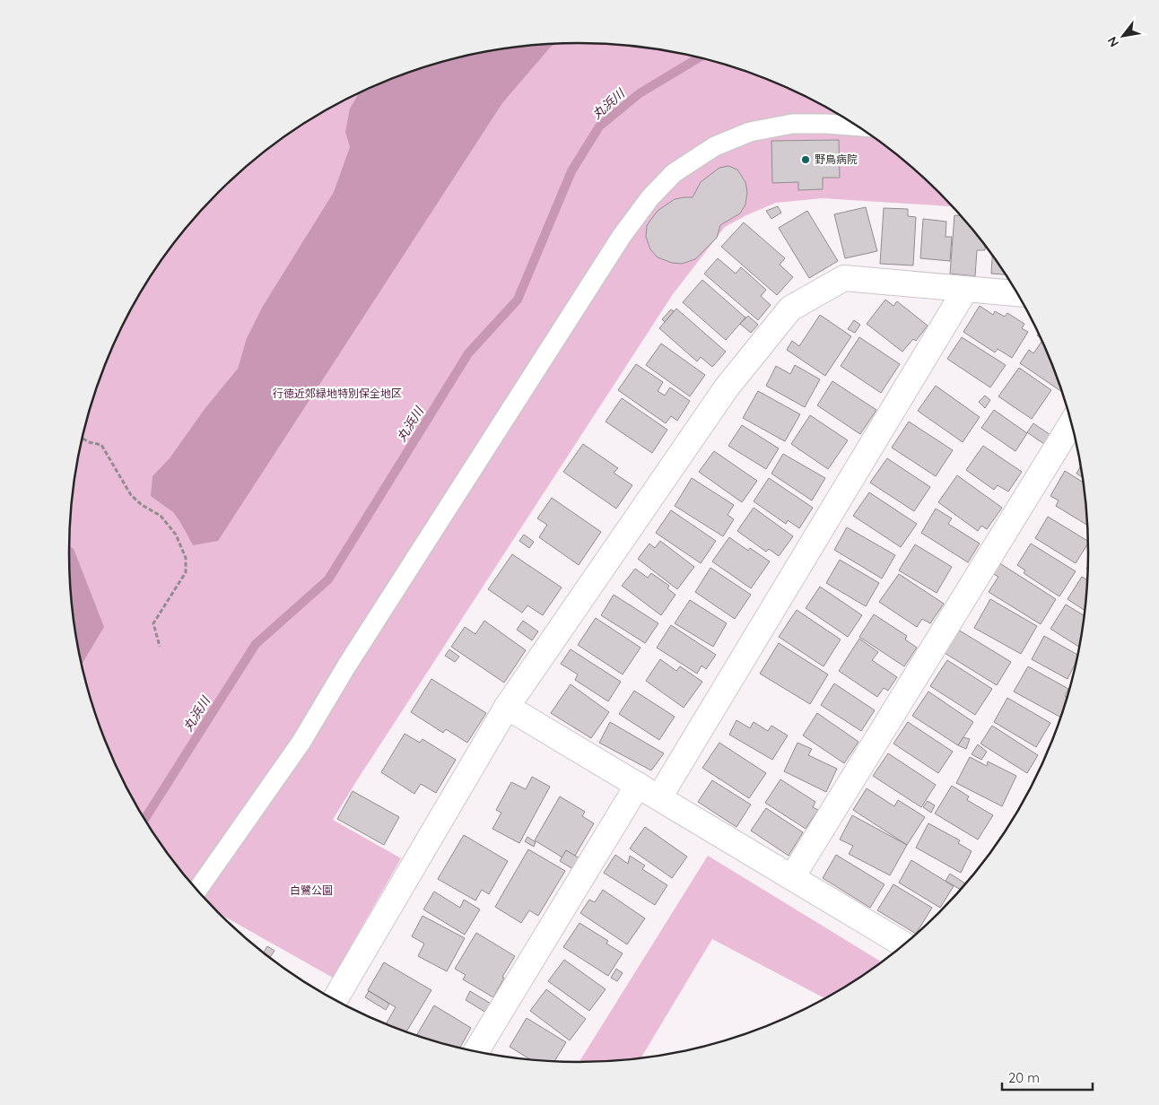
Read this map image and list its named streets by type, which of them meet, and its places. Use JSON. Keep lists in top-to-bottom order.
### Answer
{
  "water": ["丸浜川"],
  "parks": ["行徳近郊緑地特別保全地区", "白鷺公園"],
  "places": ["野鳥病院"],
  "scale_bar": "20 m",
  "north": "bottom left"
}
